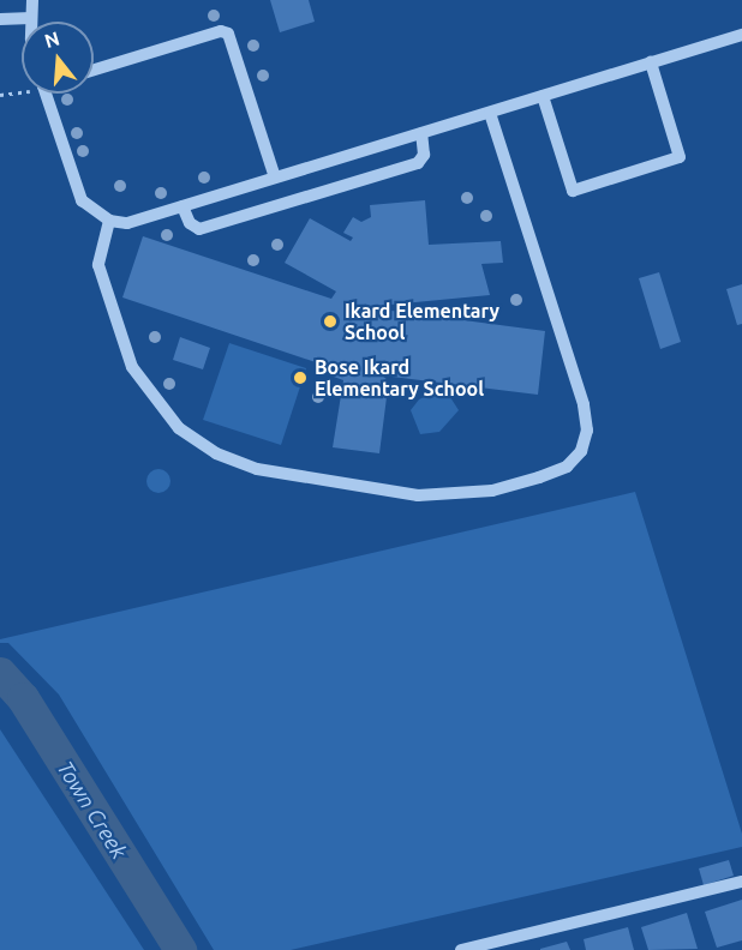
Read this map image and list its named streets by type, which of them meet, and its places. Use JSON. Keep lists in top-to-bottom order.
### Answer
{
  "water": ["Town Creek"],
  "places": ["Ikard Elementary School", "Bose Ikard Elementary School"],
  "north": "top"
}
